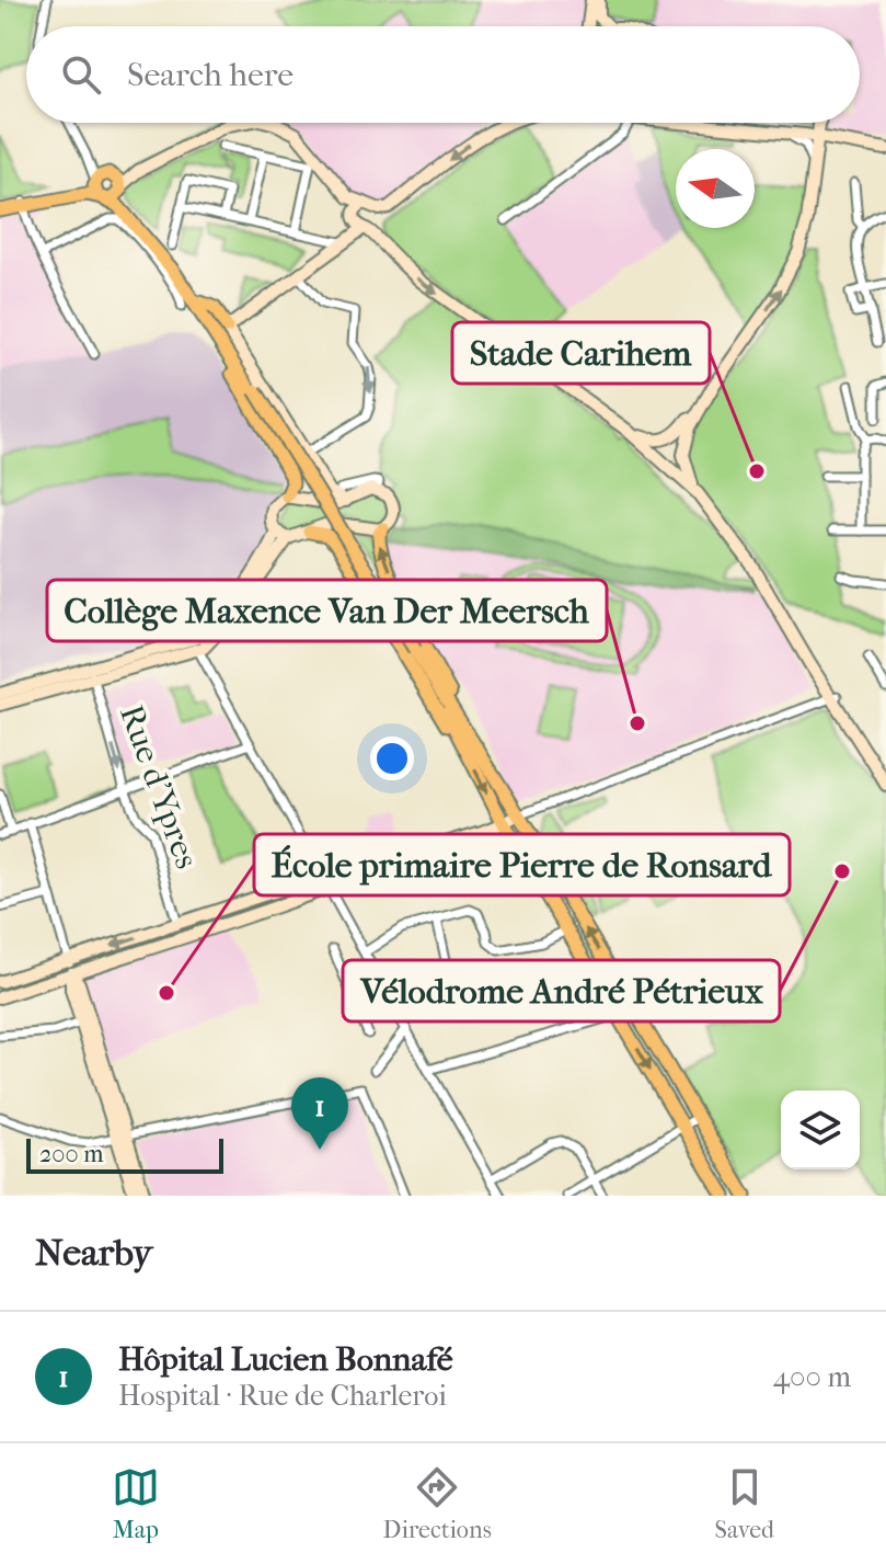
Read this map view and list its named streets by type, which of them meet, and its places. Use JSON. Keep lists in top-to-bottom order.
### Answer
{
  "streets": {
    "street": ["Rue d'Ypres"]
  },
  "one_way": ["Rue d'Ypres"],
  "places": [
    "Stade Carihem",
    "Collège Maxence Van Der Meersch",
    "Vélodrome André Pétrieux",
    "École primaire Pierre de Ronsard"
  ],
  "scale_bar": "200 m",
  "north": "left",
  "page": {
    "search": "Search here",
    "pins": "1",
    "scale": "200 m",
    "heading": "Nearby",
    "list": [
      {
        "mark": "1",
        "name": "Hôpital Lucien Bonnafé",
        "note": "Hospital · Rue de Charleroi",
        "value": "400 m"
      }
    ],
    "nav": ["Map", "Directions", "Saved"]
  }
}
